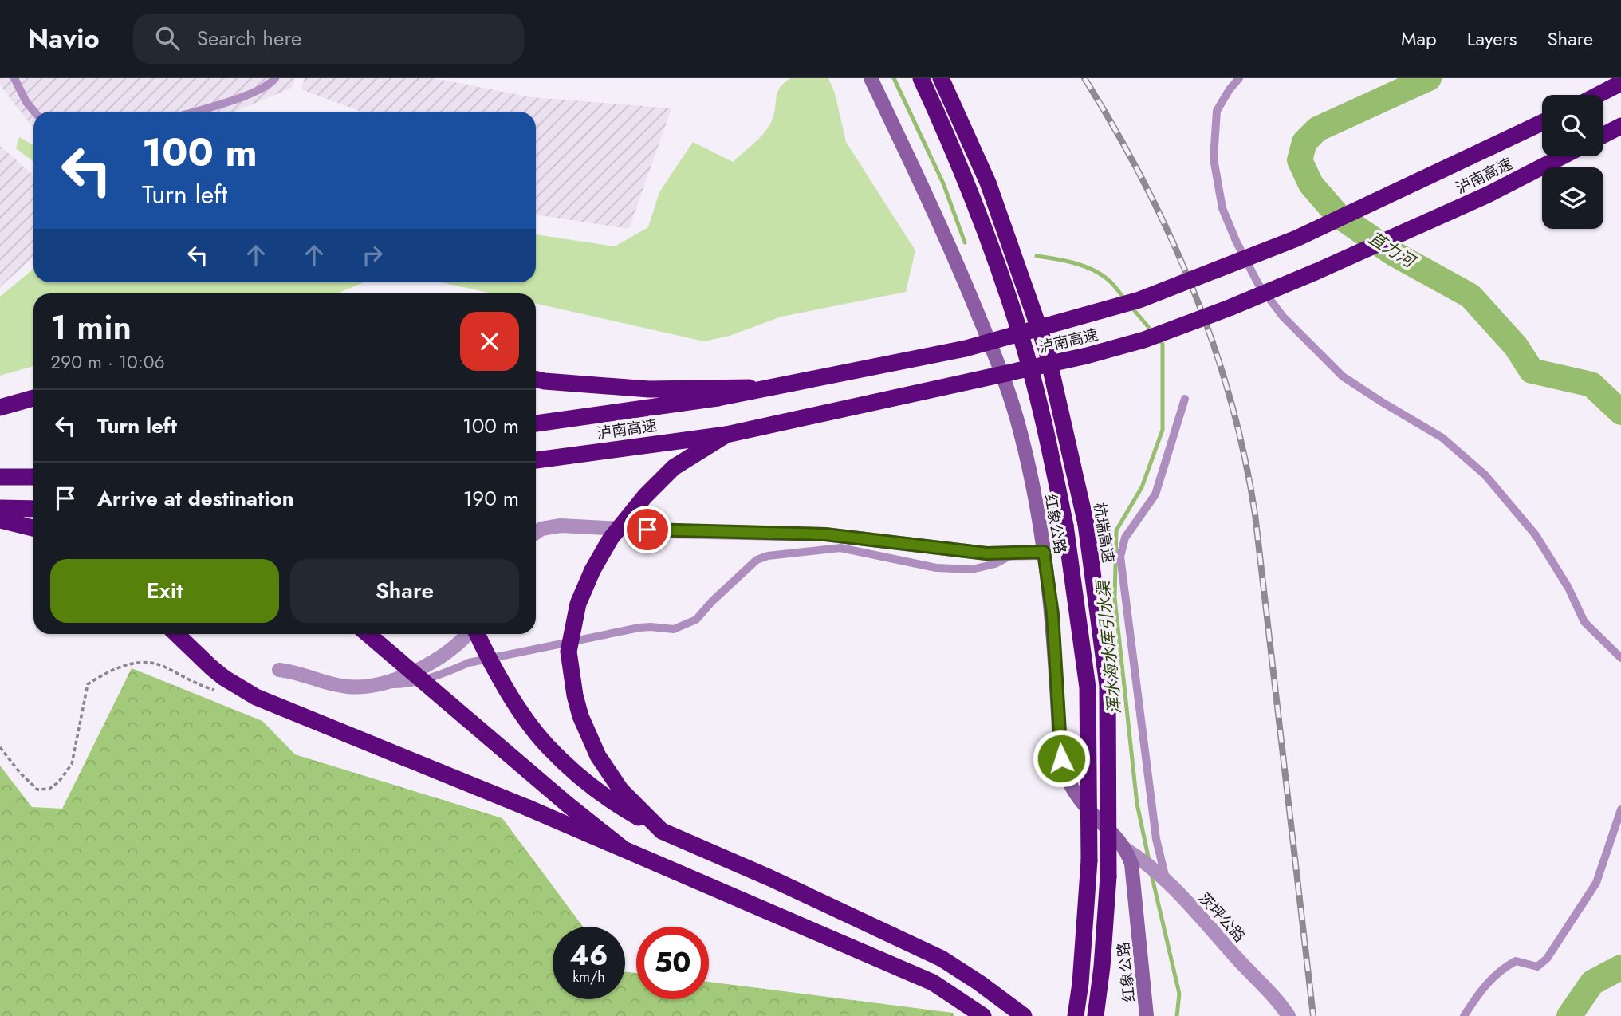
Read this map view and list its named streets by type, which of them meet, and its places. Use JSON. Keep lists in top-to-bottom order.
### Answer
{
  "streets": {
    "highway": ["泸南高速", "杭瑞高速"],
    "main road": ["红象公路"],
    "street": ["茨坪公路"]
  },
  "crossings": [
    ["红象公路", "茨坪公路"]
  ],
  "water": ["苴力河", "浑水海水库引水渠"],
  "page": {
    "header": "Navio",
    "search": "Search here",
    "nav": ["Map", "Layers", "Share"],
    "turn": ["100 m", "Turn left"],
    "heading": ["1 min", "290 m · 10:06"],
    "list": [
      {
        "name": "Turn left",
        "value": "100 m"
      },
      {
        "name": "Arrive at destination",
        "value": "190 m"
      }
    ],
    "buttons": ["Exit", "Share"],
    "speed": "46 km/h",
    "limit": "50"
  }
}
